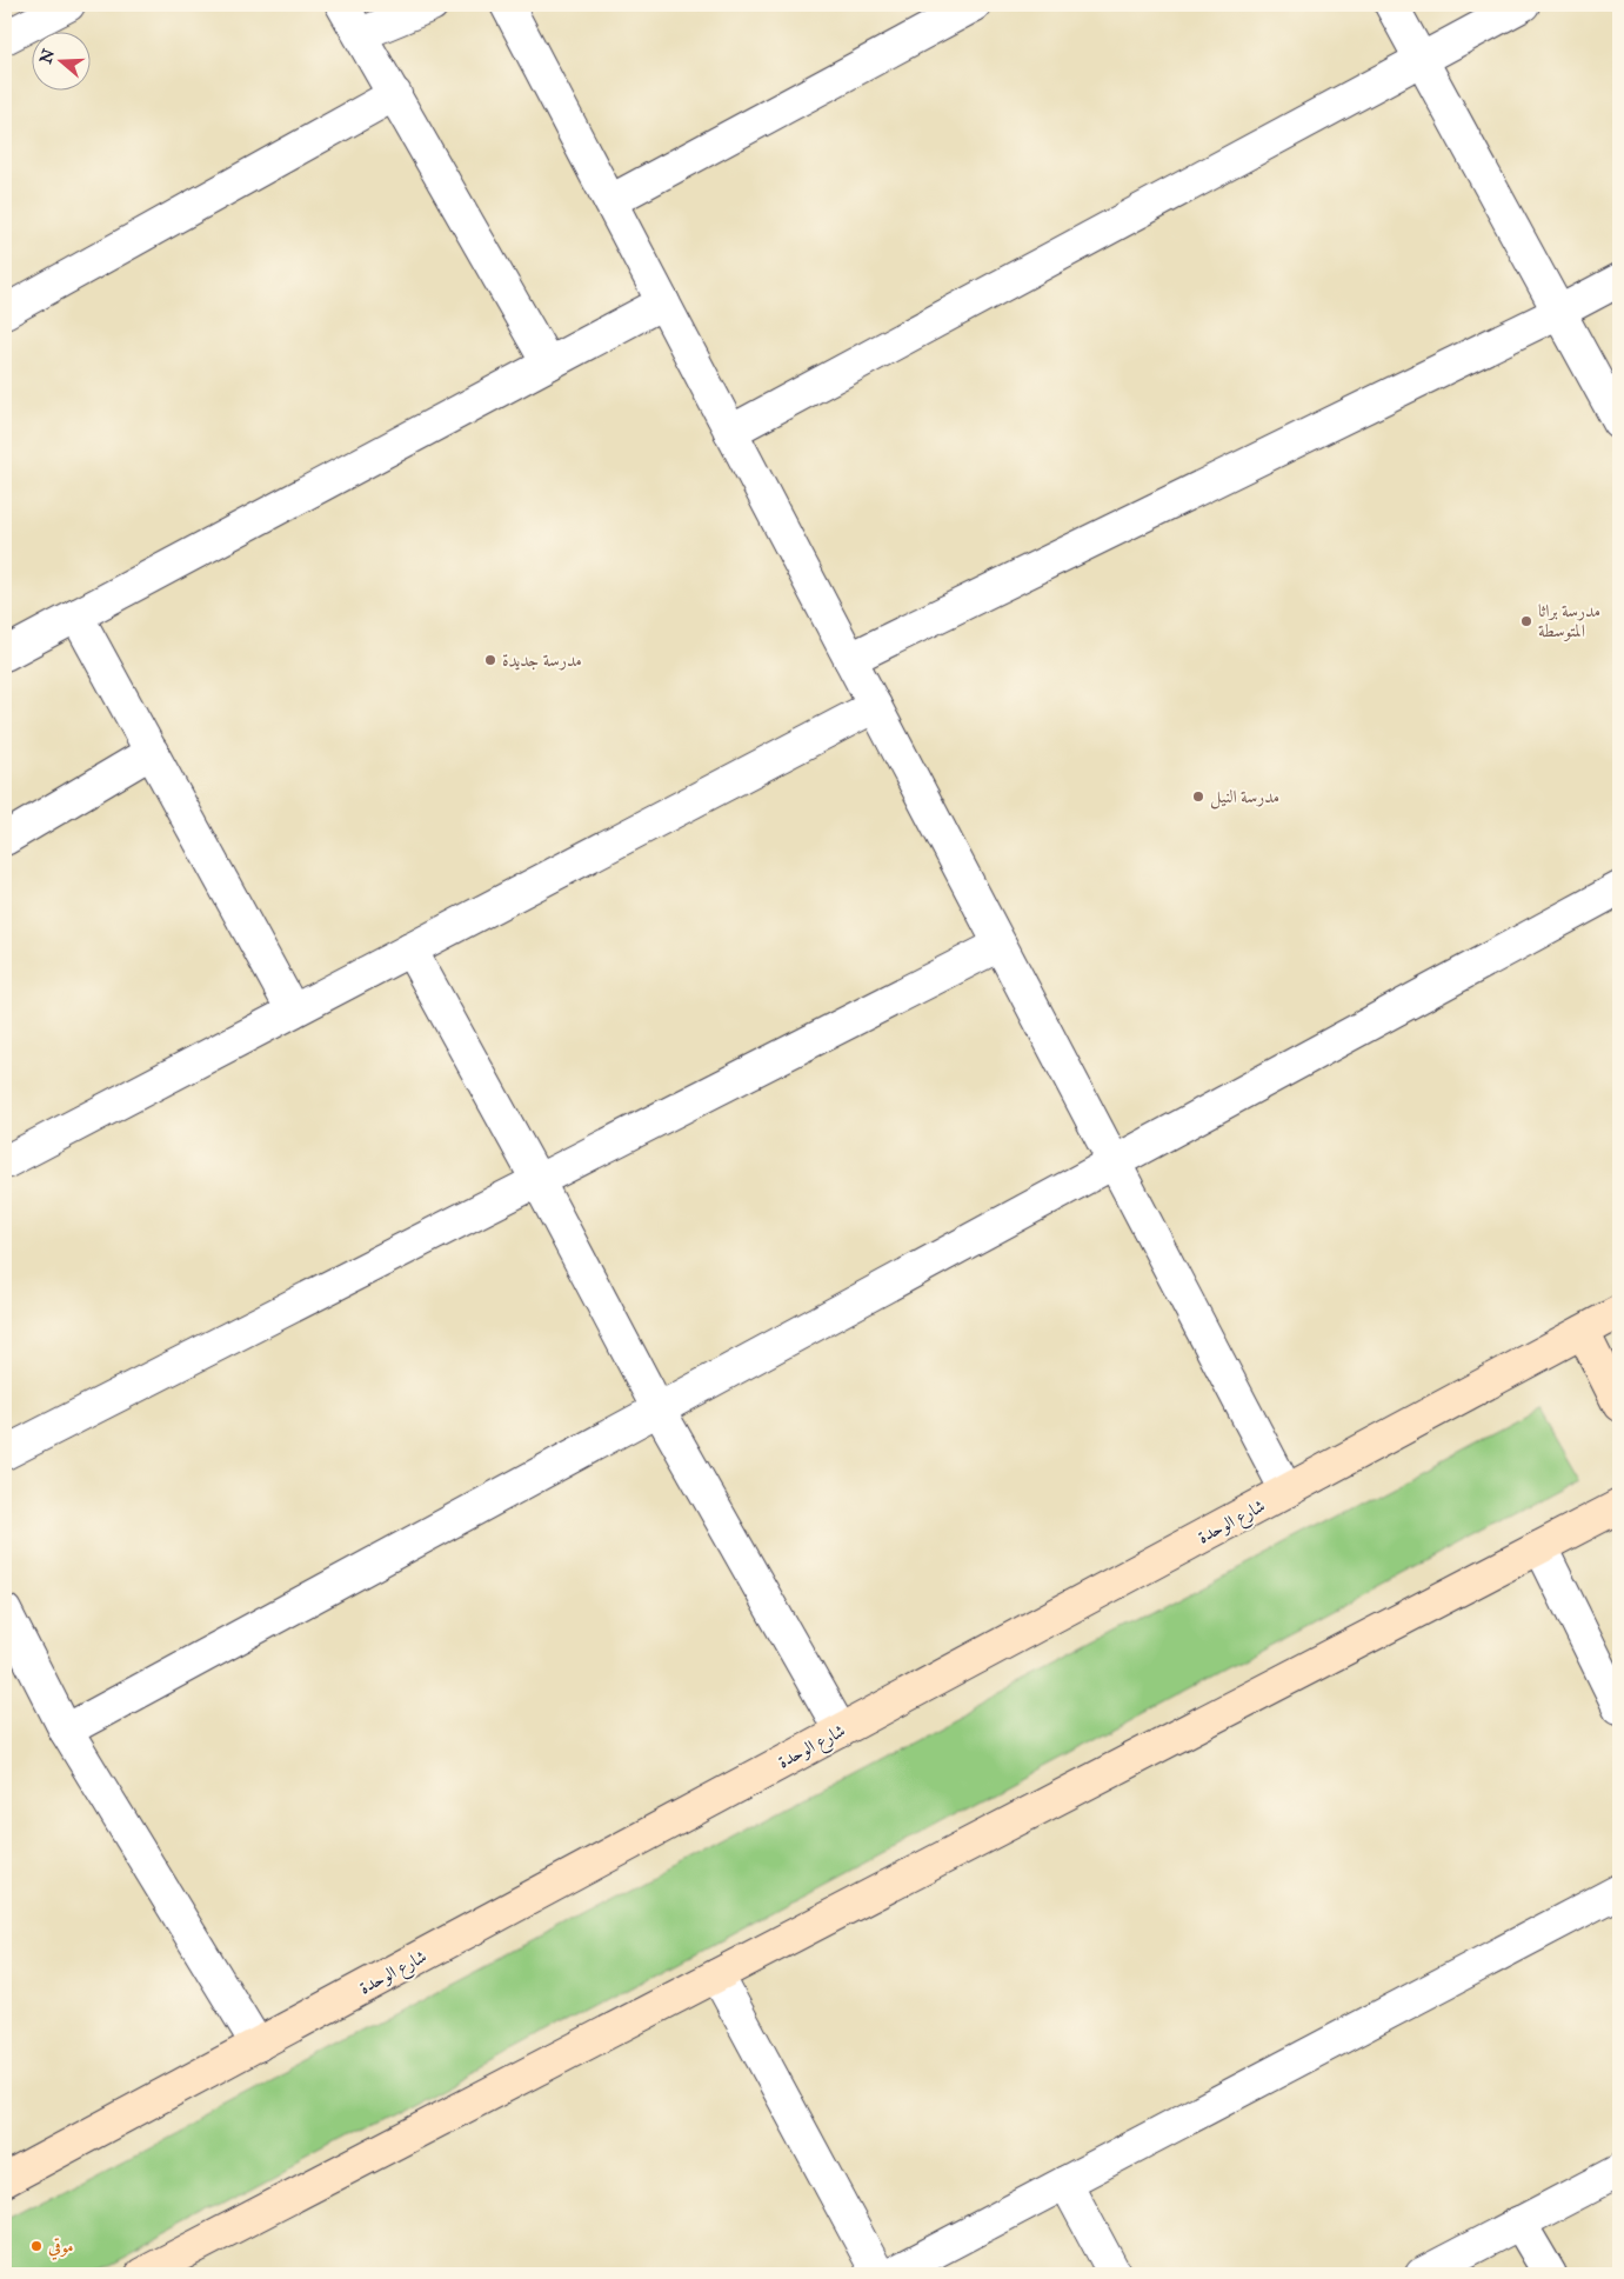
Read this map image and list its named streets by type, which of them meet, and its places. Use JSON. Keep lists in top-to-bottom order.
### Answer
{
  "streets": {
    "street": ["شارع الوحدة"]
  },
  "places": [
    "مدرسة براثا المتوسطة",
    "مدرسة جديدة",
    "مدرسة النيل",
    "موقي"
  ],
  "north": "left"
}
